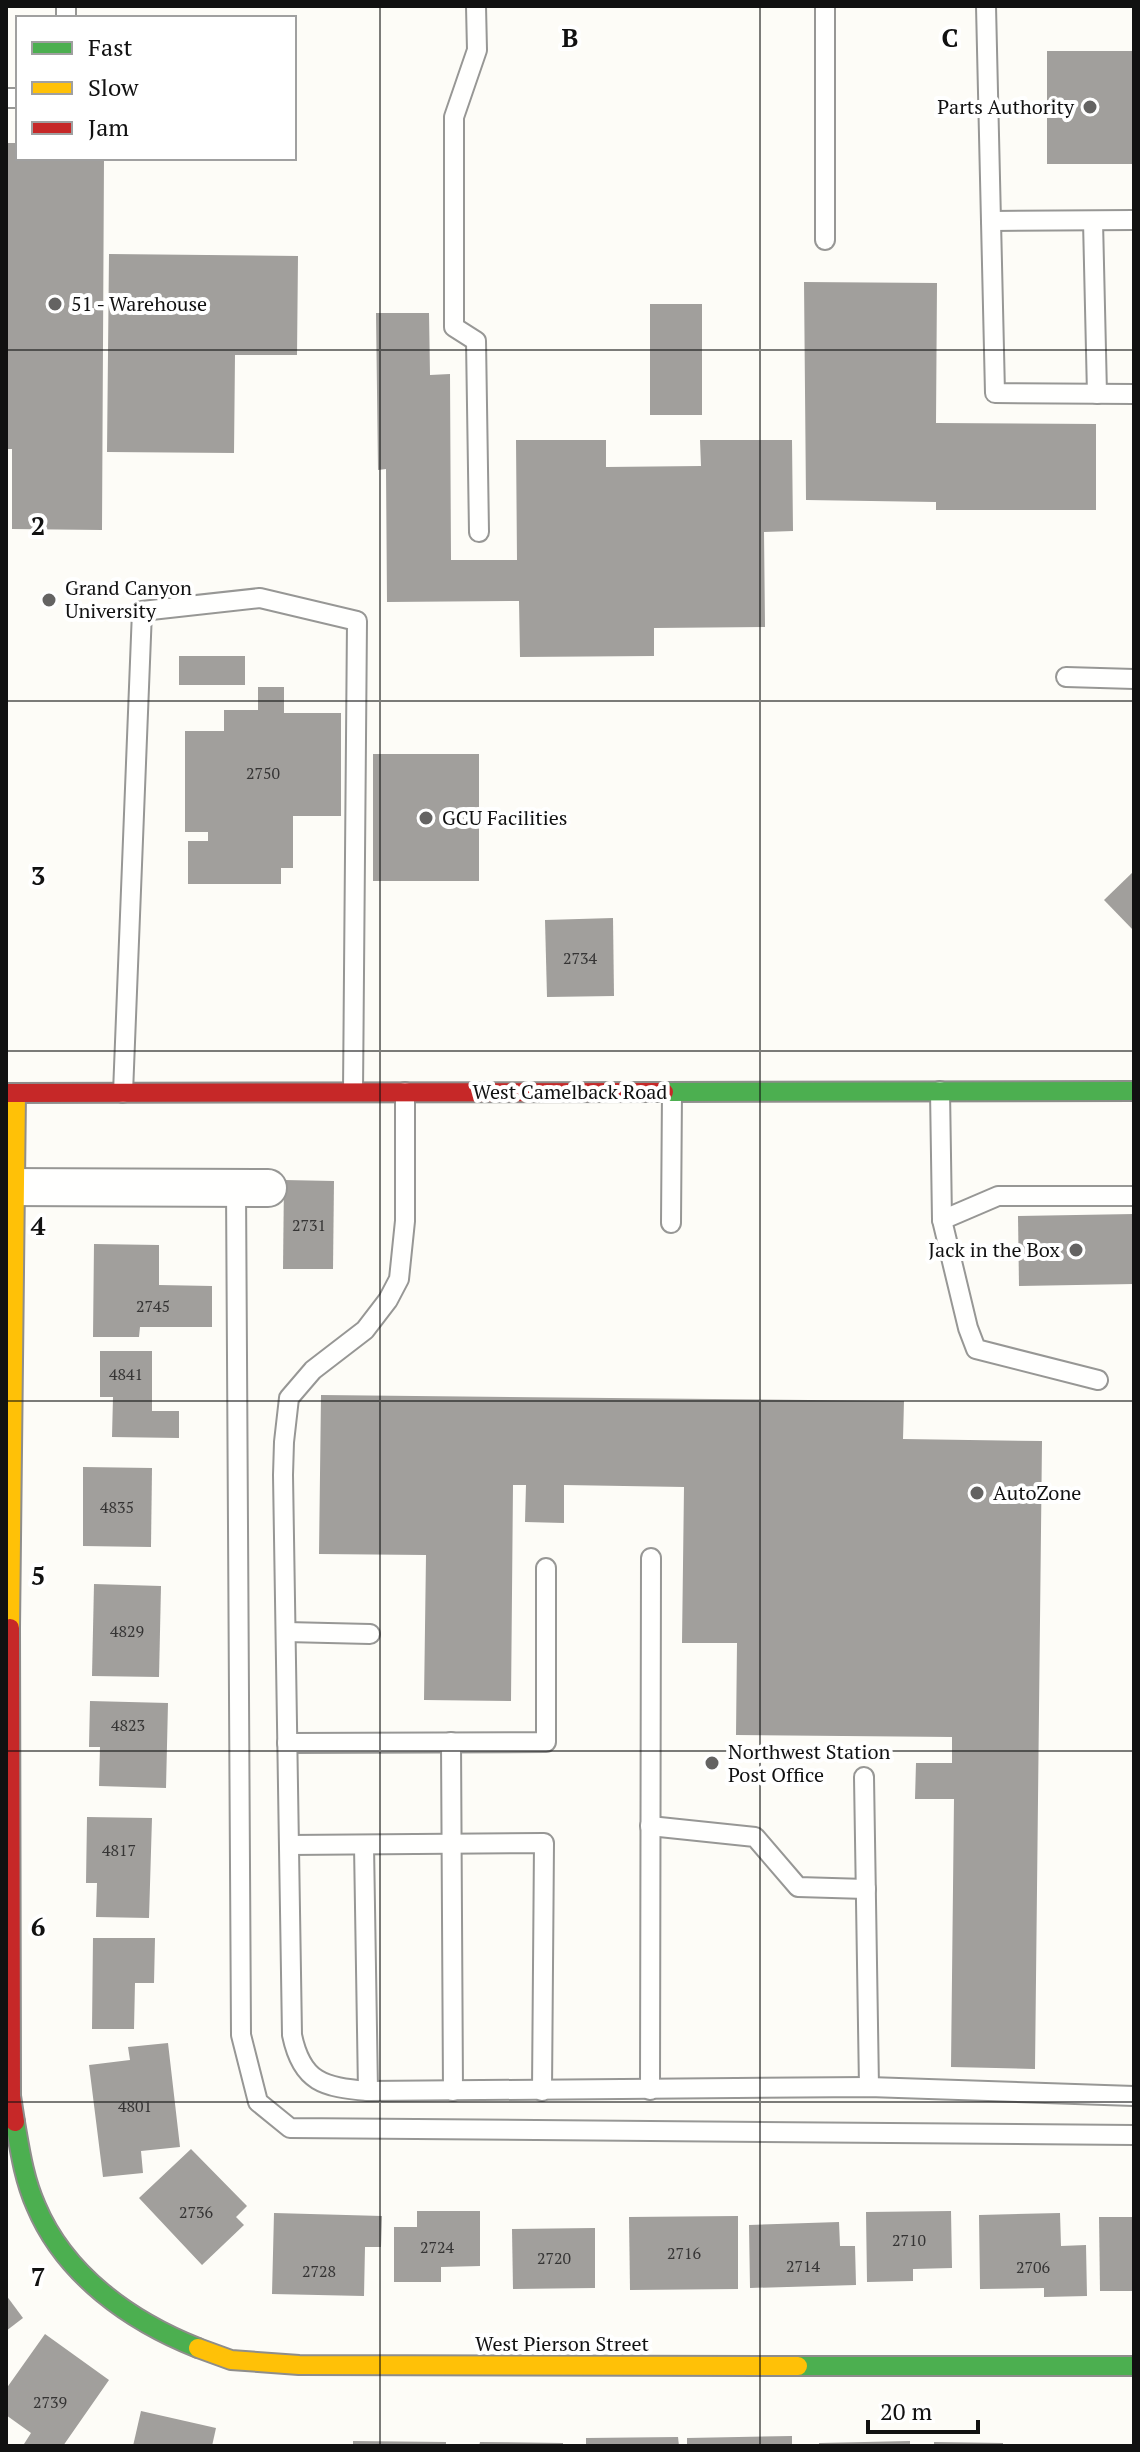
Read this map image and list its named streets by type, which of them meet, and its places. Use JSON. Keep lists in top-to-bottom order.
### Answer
{
  "streets": {
    "street": ["West Camelback Road", "West Pierson Street"]
  },
  "crossings": [
    ["West Camelback Road", "West Pierson Street"]
  ],
  "places": [
    "Parts Authority",
    "51 - Warehouse",
    "Grand Canyon University",
    "GCU Facilities",
    "Jack in the Box",
    "AutoZone",
    "Northwest Station Post Office"
  ],
  "house_numbers": [
    "2750",
    "2734",
    "2731",
    "2745",
    "4841",
    "4835",
    "4829",
    "4823",
    "4817",
    "4801",
    "2736",
    "2710",
    "2724",
    "2716",
    "2720",
    "2714",
    "2706",
    "2728",
    "2739"
  ],
  "legend": ["Fast", "Slow", "Jam"],
  "scale_bar": "20 m",
  "grid": {
    "columns": ["B", "C"],
    "rows": [
      "2",
      "3",
      "4",
      "5",
      "6",
      "7"
    ]
  }
}
